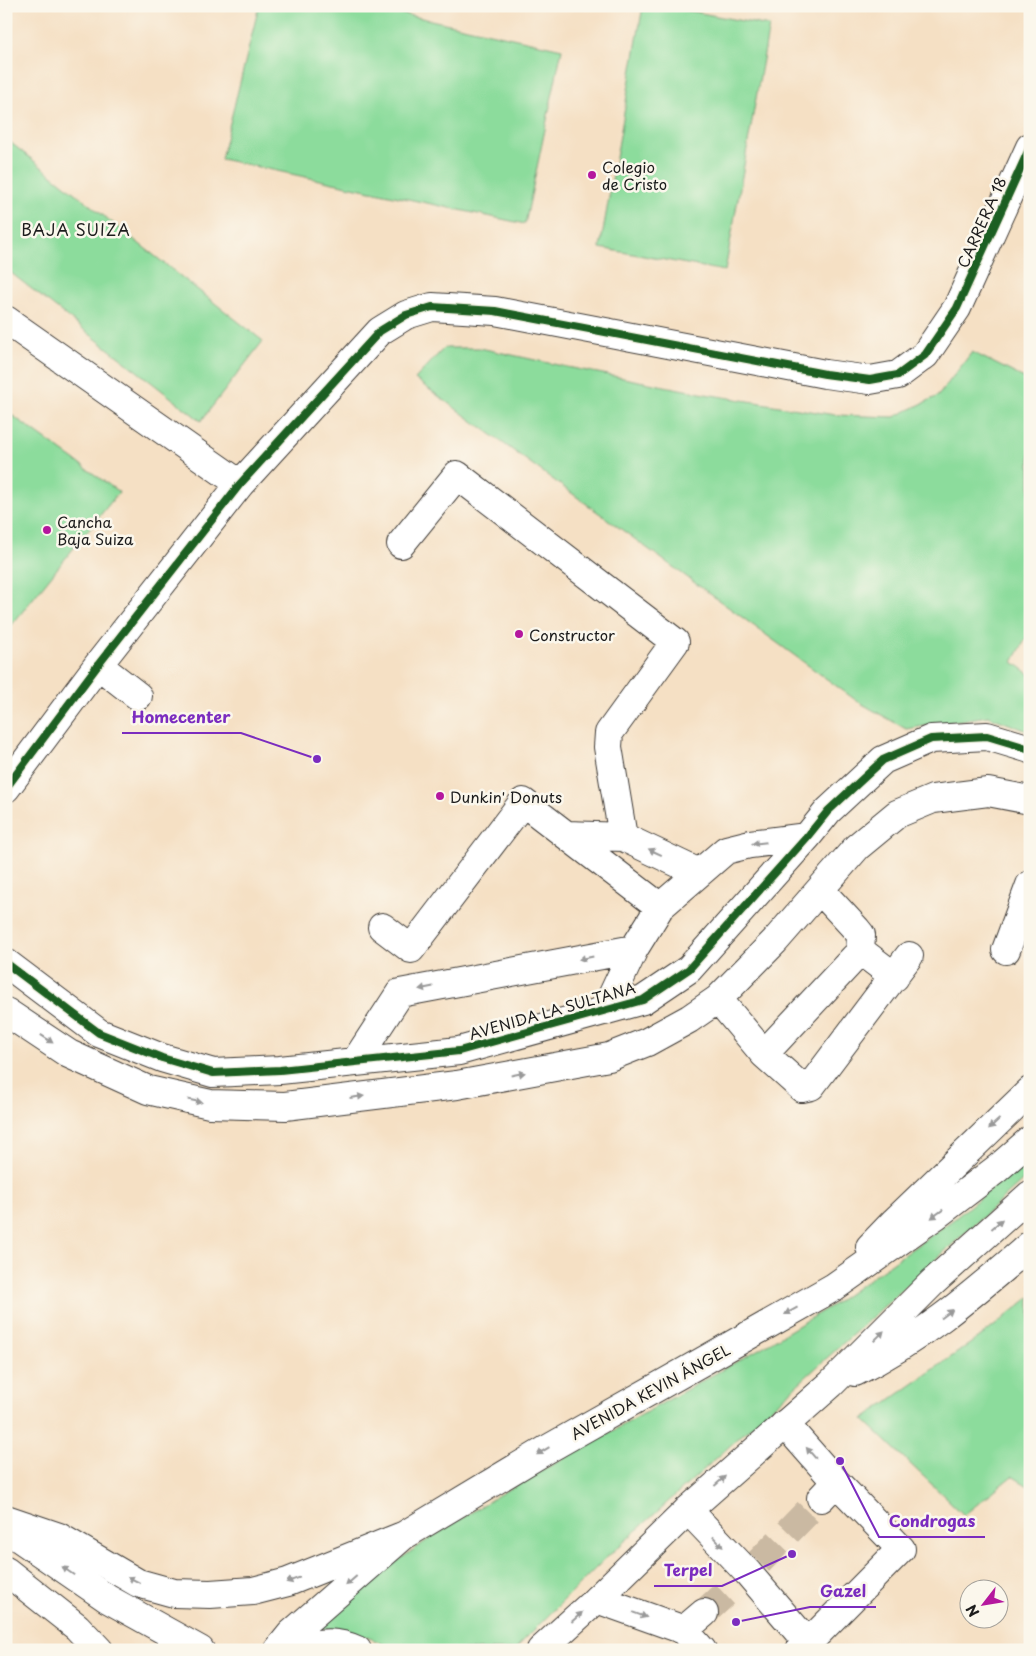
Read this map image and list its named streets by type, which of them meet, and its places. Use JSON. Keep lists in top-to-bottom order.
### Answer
{
  "streets": {
    "street": ["CARRERA 18", "AVENIDA LA SULTANA", "AVENIDA KEVIN ÁNGEL"]
  },
  "districts": ["BAJA SUIZA"],
  "places": [
    "Colegio de Cristo",
    "Cancha Baja Suiza",
    "Constructor",
    "Homecenter",
    "Dunkin' Donuts",
    "Condrogas",
    "Terpel",
    "Gazel"
  ],
  "north": "bottom left"
}
